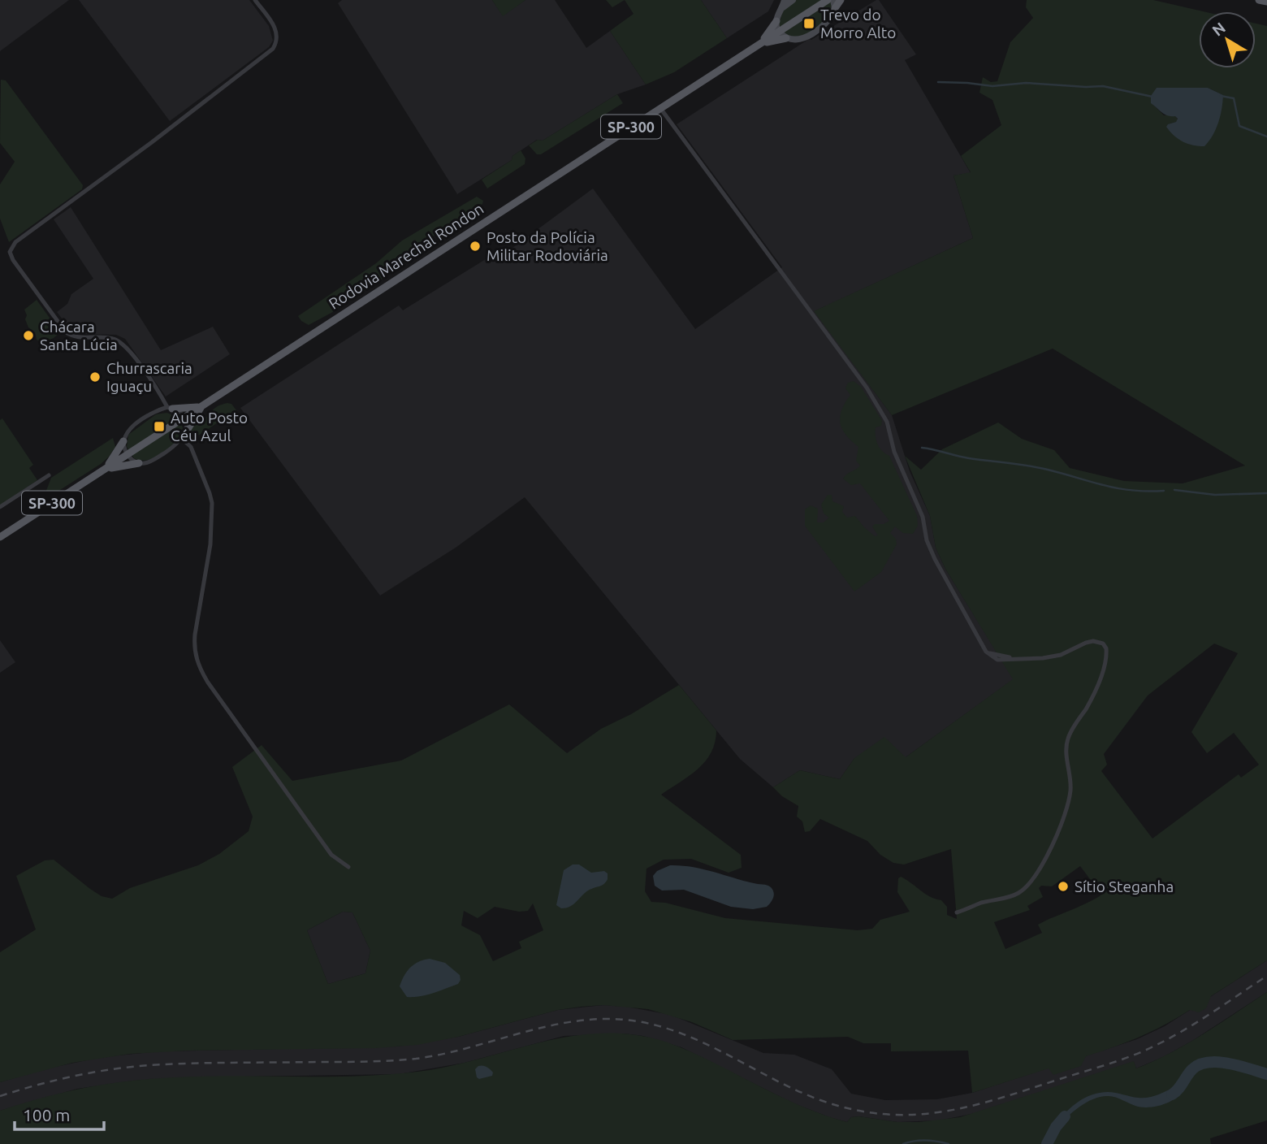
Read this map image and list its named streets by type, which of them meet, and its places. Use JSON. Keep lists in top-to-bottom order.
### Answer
{
  "streets": {
    "main road": ["SP-300", "Rodovia Marechal Rondon"]
  },
  "places": {
    "transit": ["Trevo do Morro Alto", "Auto Posto Céu Azul"],
    "other": [
      "Posto da Polícia Militar Rodoviária",
      "Chácara Santa Lúcia",
      "Churrascaria Iguaçu",
      "Sítio Steganha"
    ]
  },
  "scale_bar": "100 m",
  "north": "top left"
}
